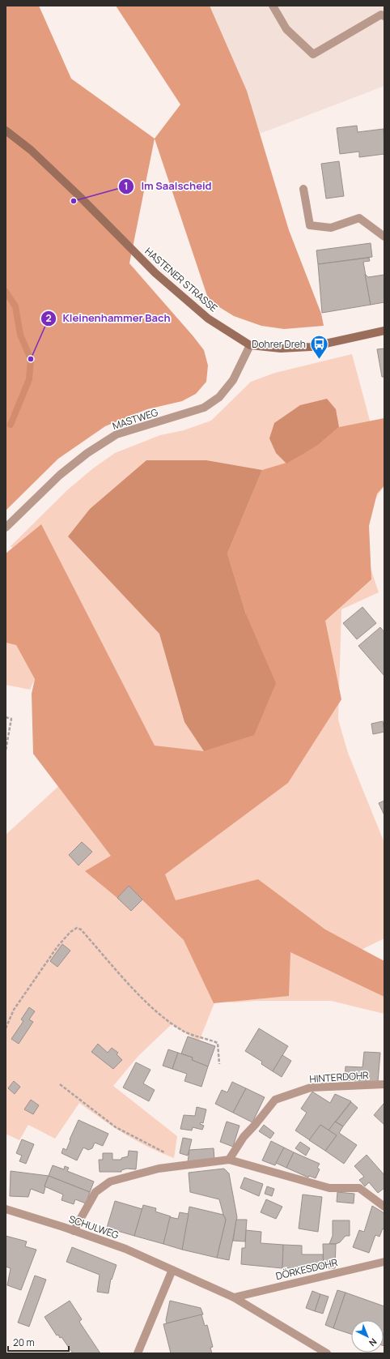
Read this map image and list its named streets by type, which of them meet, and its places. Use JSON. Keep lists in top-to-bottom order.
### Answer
{
  "streets": {
    "main road": ["HASTENER STRASSE"],
    "street": [
      "MASTWEG",
      "HINTERDOHR",
      "SCHULWEG",
      "DÖRKESDOHR"
    ]
  },
  "crossings": [
    ["HASTENER STRASSE", "MASTWEG"],
    ["SCHULWEG", "DÖRKESDOHR"]
  ],
  "places": {
    "other": ["Im Saalscheid", "Kleinenhammer Bach"],
    "bus stop": ["Dohrer Dreh"]
  },
  "scale_bar": "20 m",
  "north": "bottom right"
}
